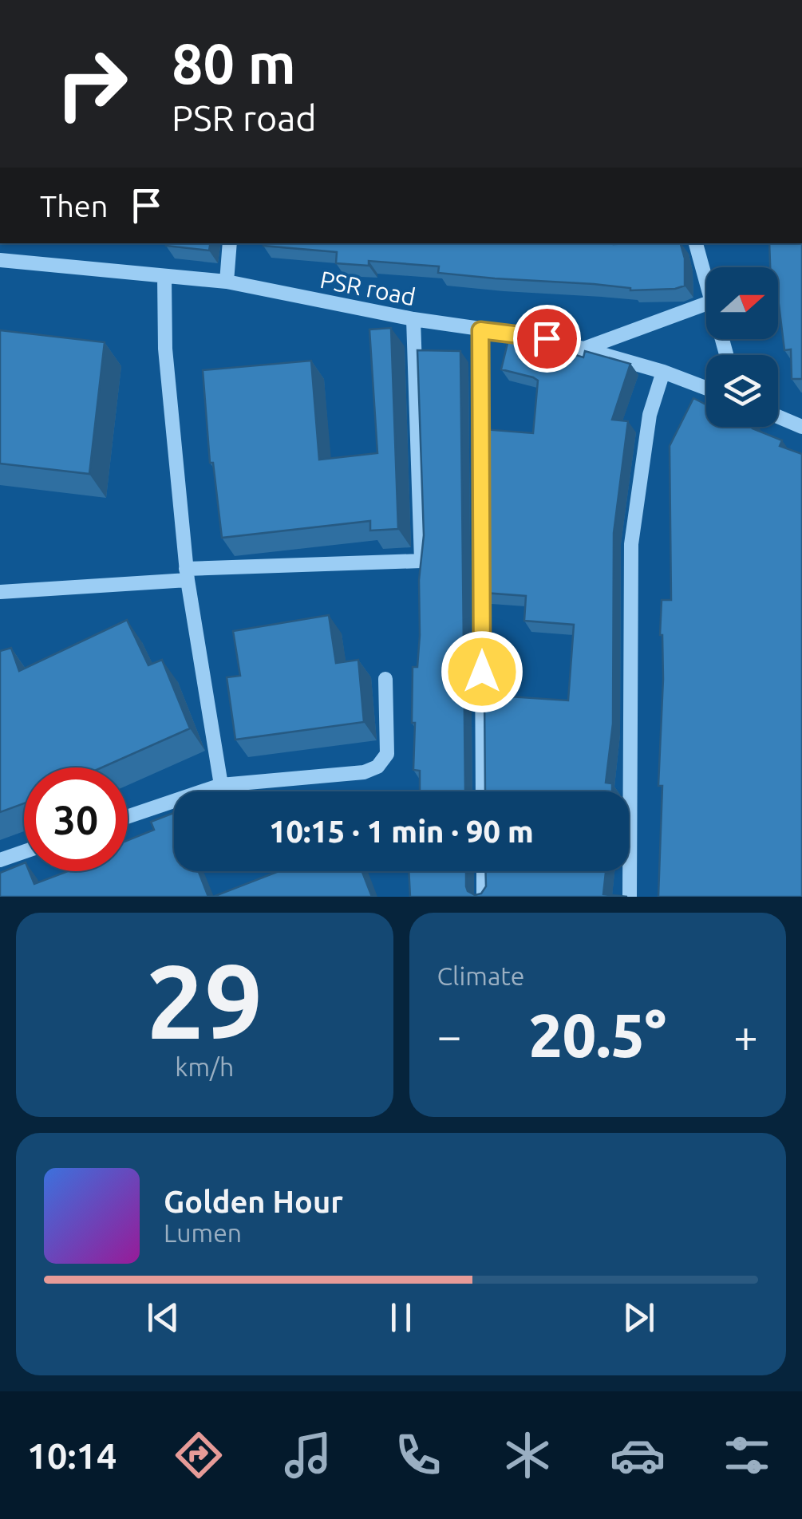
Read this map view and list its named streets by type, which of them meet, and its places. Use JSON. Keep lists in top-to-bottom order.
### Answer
{
  "streets": {
    "street": ["PSR road"]
  },
  "north": "right",
  "page": {
    "turn": ["80 m", "PSR road"],
    "then": "Then",
    "limit": "30",
    "trip": "10:15 · 1 min · 90 m",
    "tile": [
      ["29", "km/h"],
      "Climate"
    ],
    "heat": ["−", "20.5°", "+"],
    "song": ["Golden Hour", "Lumen"],
    "tabs": "10:14"
  }
}
